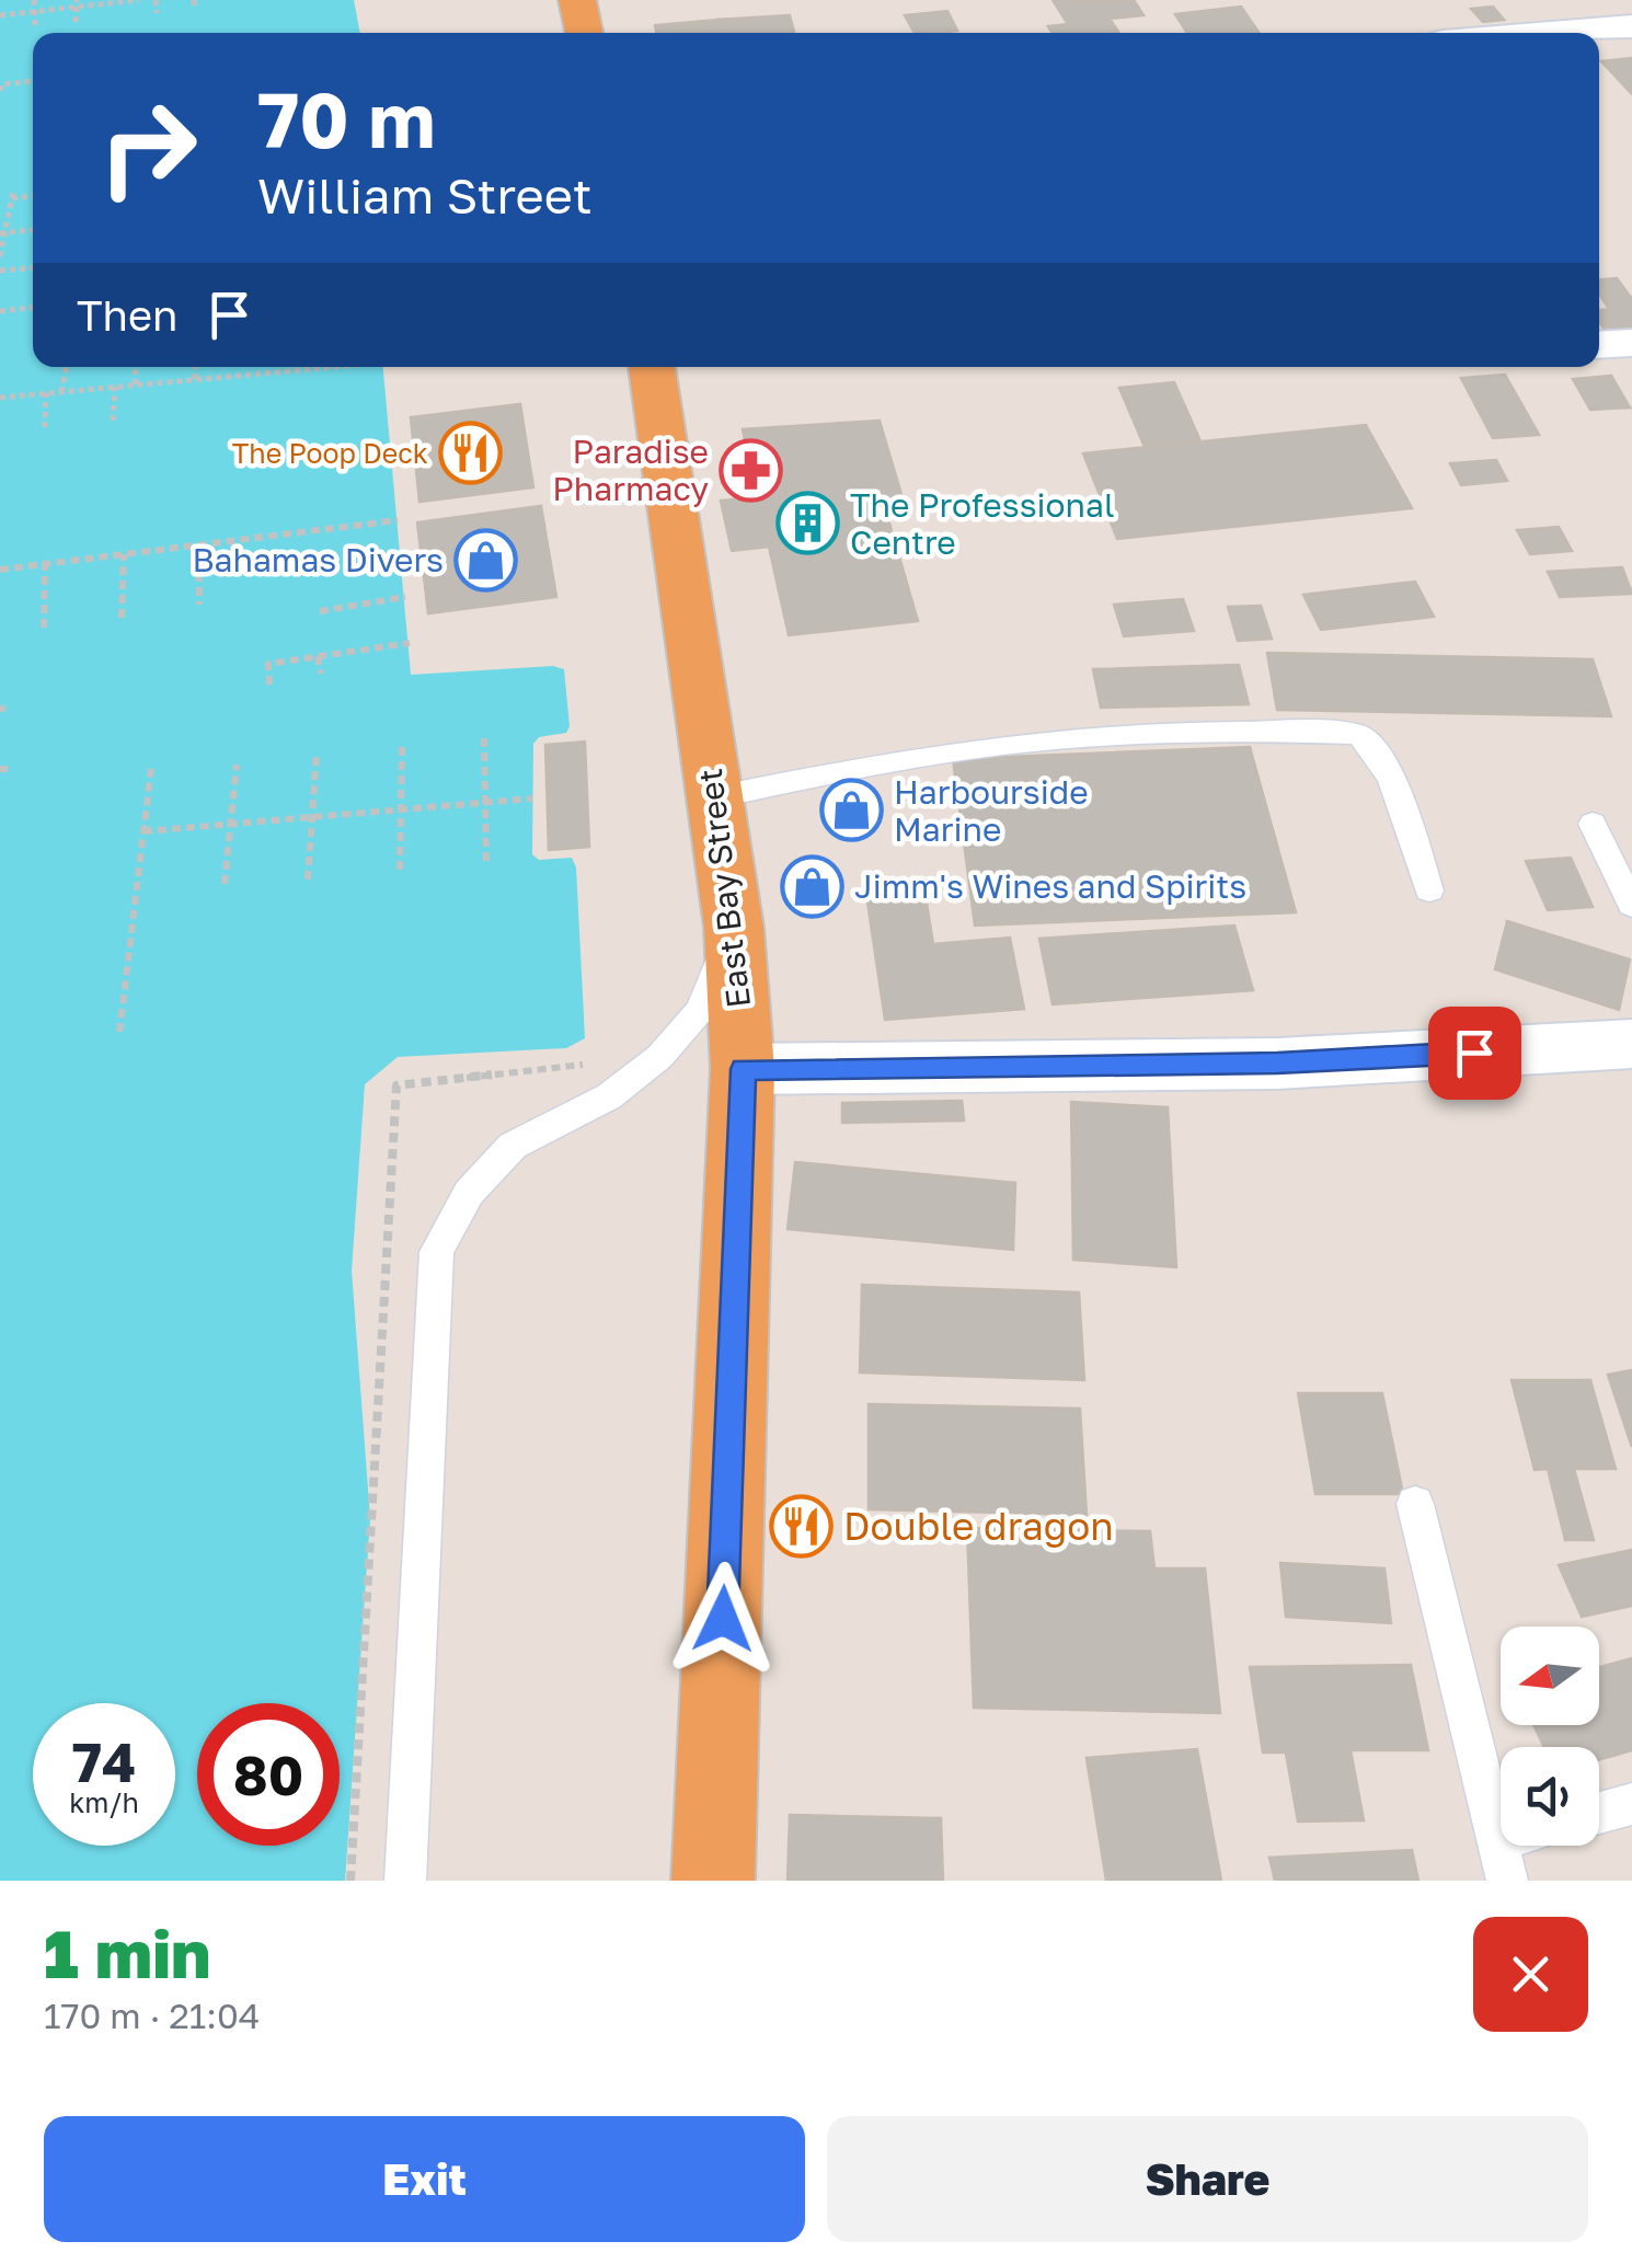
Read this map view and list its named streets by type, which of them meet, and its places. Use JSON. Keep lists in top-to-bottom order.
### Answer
{
  "streets": {
    "highway": ["East Bay Street"]
  },
  "places": {
    "restaurant": ["The Poop Deck", "Double dragon"],
    "pharmacy": ["Paradise Pharmacy"],
    "building": ["The Professional Centre"],
    "shop": ["Bahamas Divers", "Harbourside Marine", "Jimm's Wines and Spirits"]
  },
  "north": "left",
  "page": {
    "turn": ["70 m", "William Street"],
    "then": "Then",
    "speed": "74 km/h",
    "limit": "80",
    "heading": ["1 min", "170 m · 21:04"],
    "buttons": ["Exit", "Share"]
  }
}
